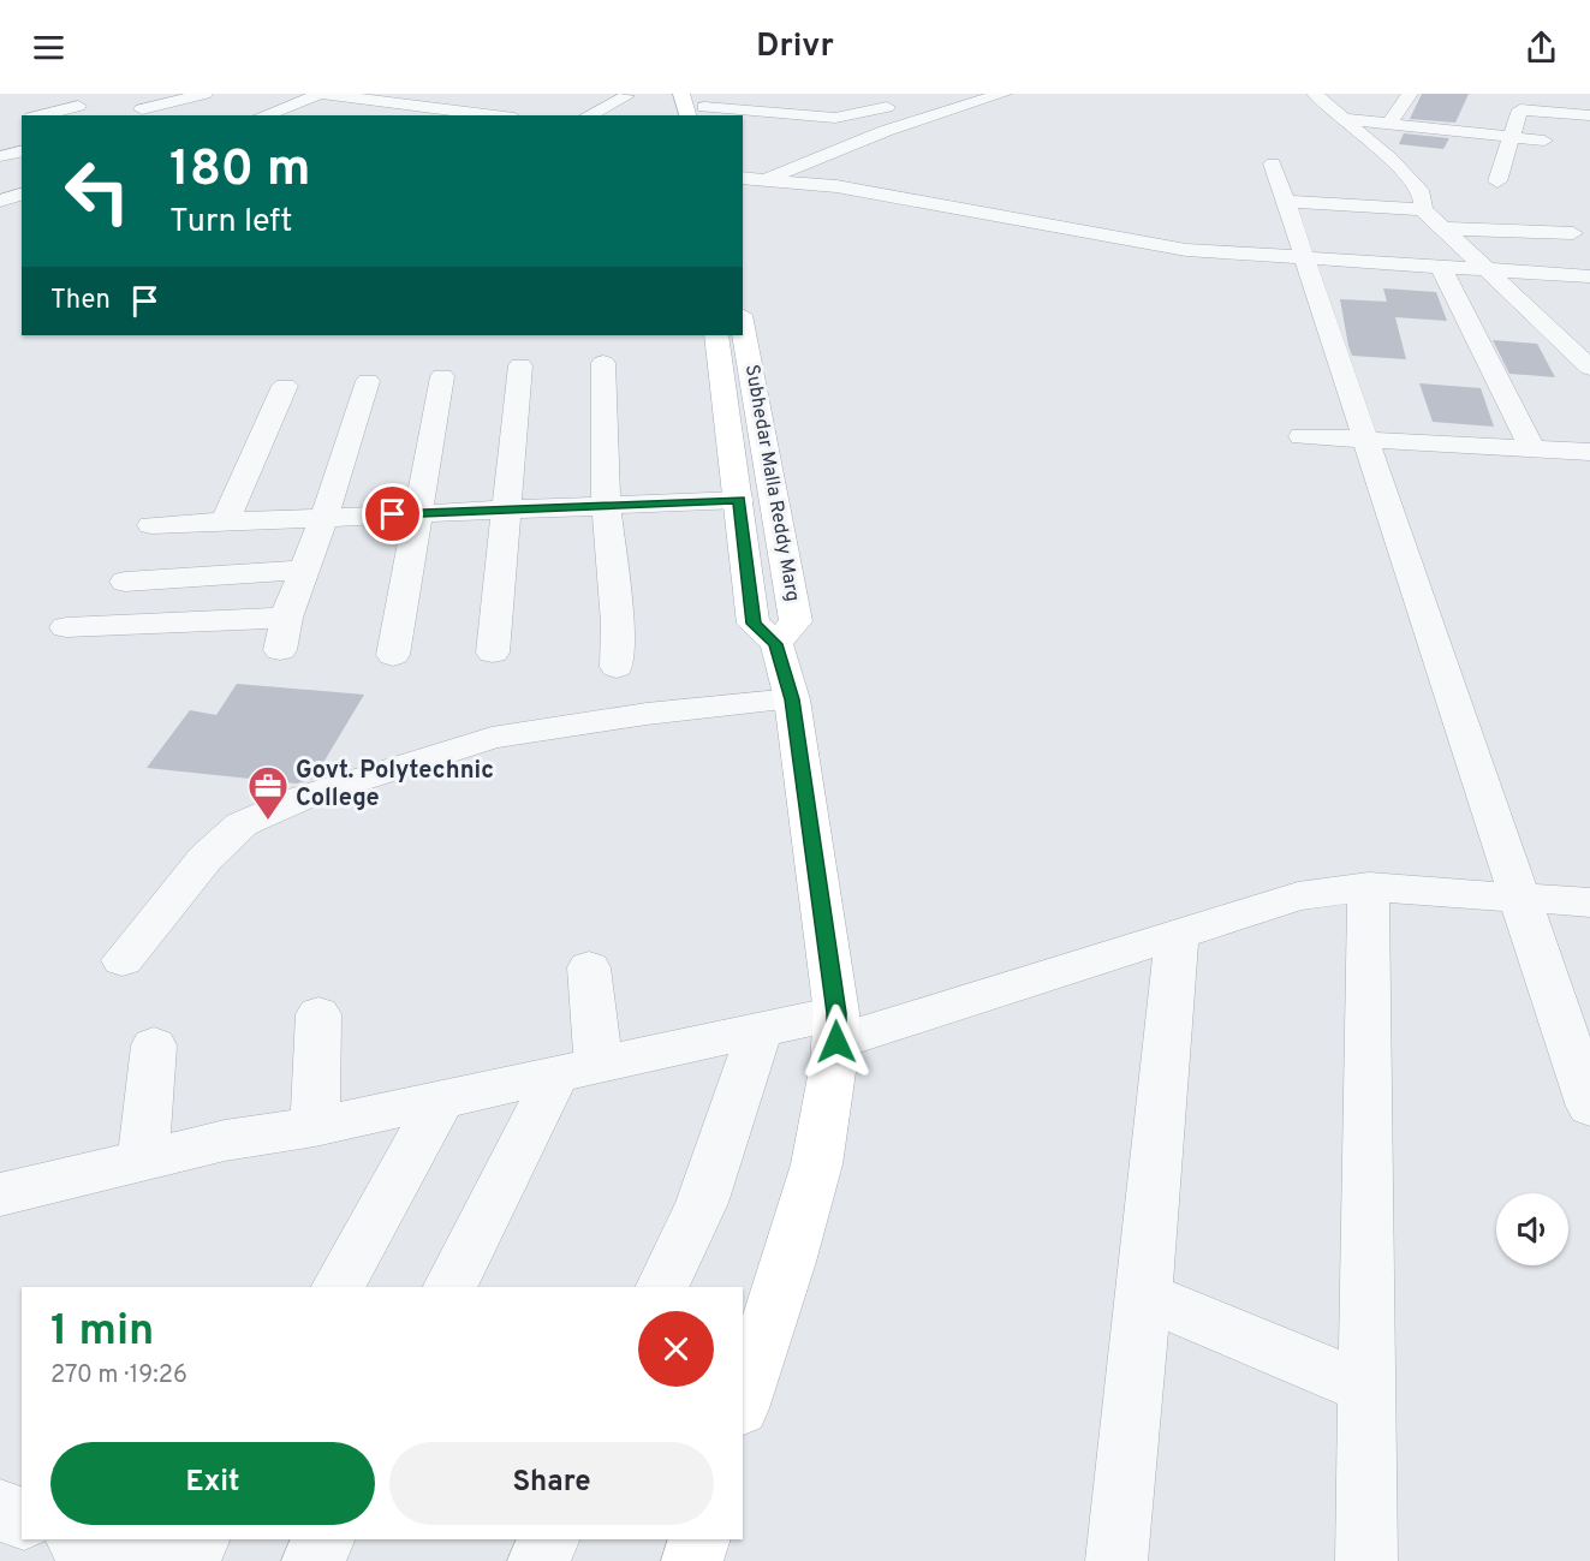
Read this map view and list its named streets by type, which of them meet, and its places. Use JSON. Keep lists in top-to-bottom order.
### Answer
{
  "streets": {
    "main road": ["Subhedar Malla Reddy Marg"]
  },
  "places": {
    "office": ["Govt. Polytechnic College"]
  },
  "page": {
    "header": "Drivr",
    "turn": ["180 m", "Turn left"],
    "then": "Then",
    "heading": ["1 min", "270 m · 19:26"],
    "buttons": ["Exit", "Share"]
  }
}
